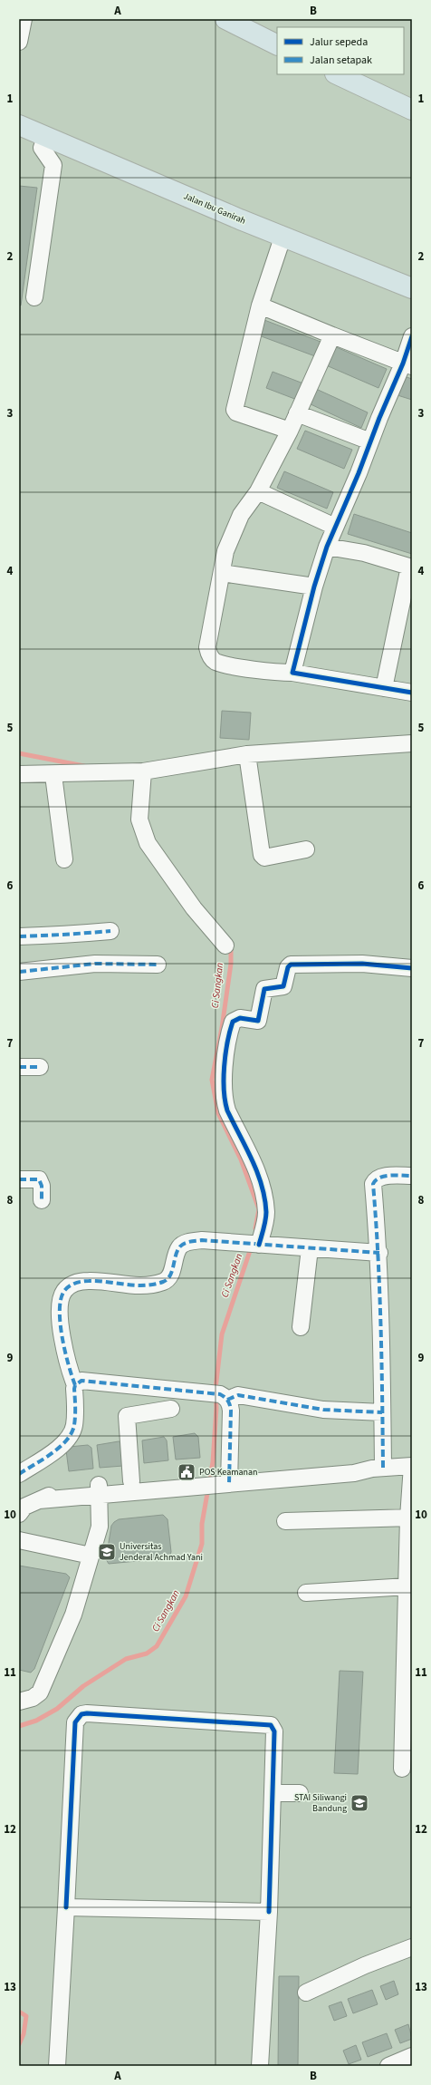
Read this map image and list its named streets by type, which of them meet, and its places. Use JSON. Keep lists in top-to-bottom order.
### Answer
{
  "streets": {
    "main road": ["Jalan Ibu Ganirah"]
  },
  "water": ["Ci Sangkan"],
  "places": {
    "public building": ["POS Keamanan"],
    "school or university": ["Universitas Jenderal Achmad Yani", "STAI Siliwangi Bandung"]
  },
  "legend": ["Jalur sepeda", "Jalan setapak"],
  "grid": {
    "columns": ["A", "B"],
    "rows": [
      "1",
      "2",
      "3",
      "4",
      "5",
      "6",
      "7",
      "8",
      "9",
      "10",
      "11",
      "12",
      "13"
    ]
  }
}
